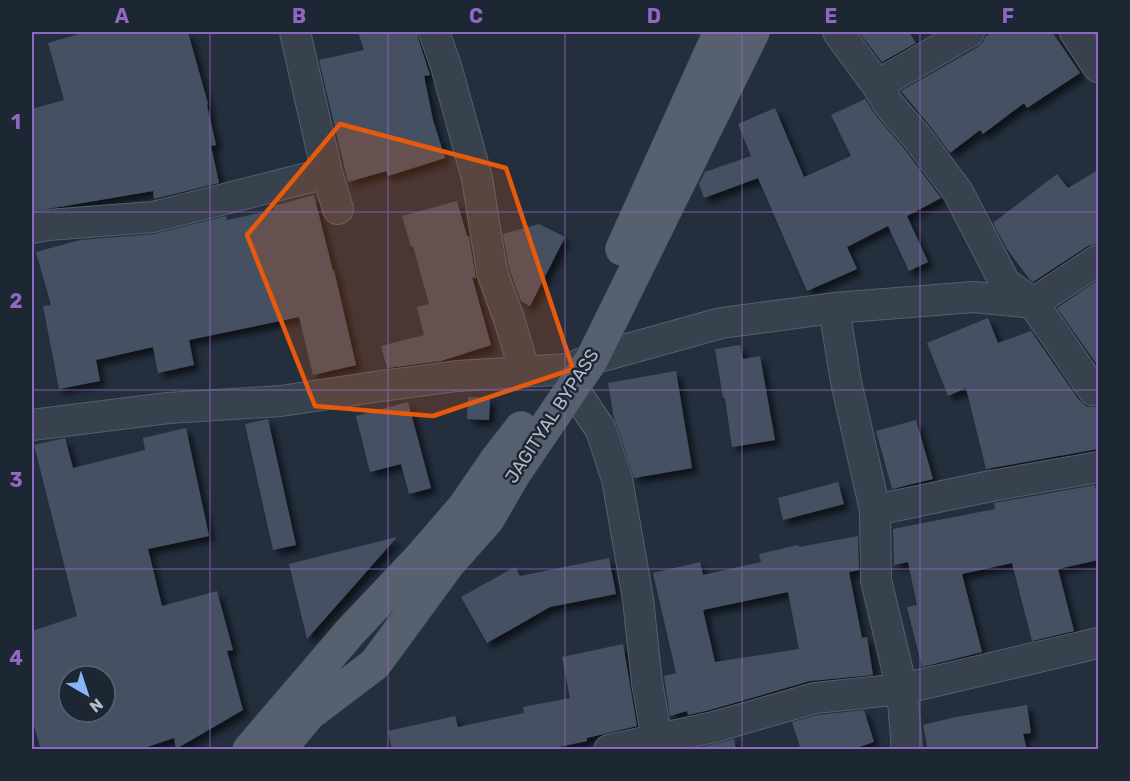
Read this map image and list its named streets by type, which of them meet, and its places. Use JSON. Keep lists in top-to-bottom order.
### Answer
{
  "streets": {
    "main road": ["JAGITYAL BYPASS"]
  },
  "north": "bottom right",
  "grid": {
    "columns": [
      "A",
      "B",
      "C",
      "D",
      "E",
      "F"
    ],
    "rows": [
      "1",
      "2",
      "3",
      "4"
    ]
  }
}
